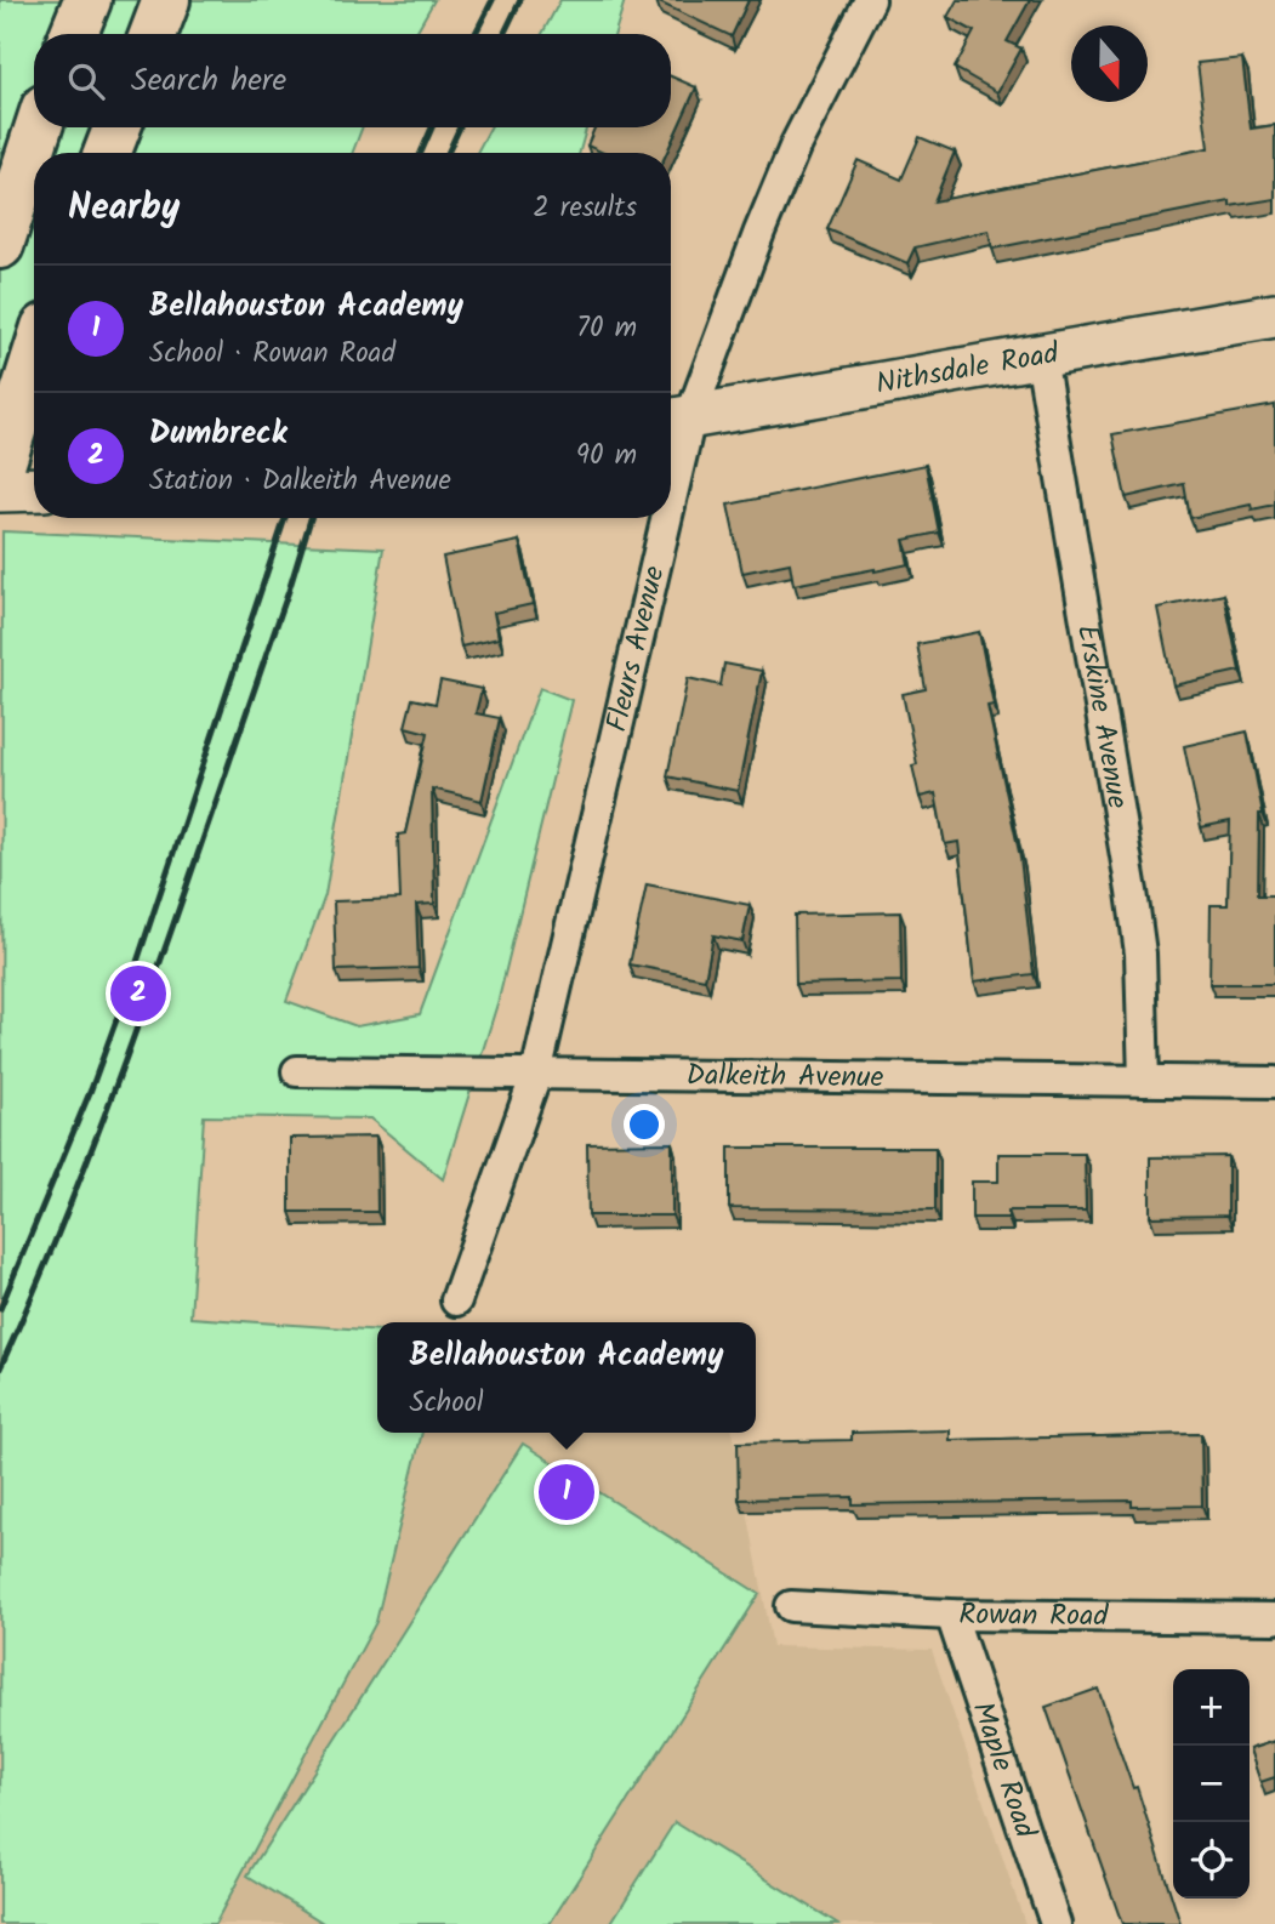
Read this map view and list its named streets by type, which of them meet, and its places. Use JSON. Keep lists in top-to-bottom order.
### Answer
{
  "streets": {
    "street": [
      "Nithsdale Road",
      "Fleurs Avenue",
      "Erskine Avenue",
      "Dalkeith Avenue",
      "Rowan Road",
      "Maple Road"
    ]
  },
  "crossings": [
    ["Nithsdale Road", "Fleurs Avenue"],
    ["Nithsdale Road", "Erskine Avenue"],
    ["Fleurs Avenue", "Dalkeith Avenue"],
    ["Erskine Avenue", "Dalkeith Avenue"],
    ["Rowan Road", "Maple Road"]
  ],
  "north": "bottom",
  "page": {
    "search": "Search here",
    "heading": ["Nearby", "2 results"],
    "list": [
      {
        "mark": "1",
        "name": "Bellahouston Academy",
        "note": "School · Rowan Road",
        "value": "70 m"
      },
      {
        "mark": "2",
        "name": "Dumbreck",
        "note": "Station · Dalkeith Avenue",
        "value": "90 m"
      }
    ],
    "pins": ["2", "1"],
    "popup": ["Bellahouston Academy", "School"],
    "map_buttons": ["+", "−"]
  }
}
